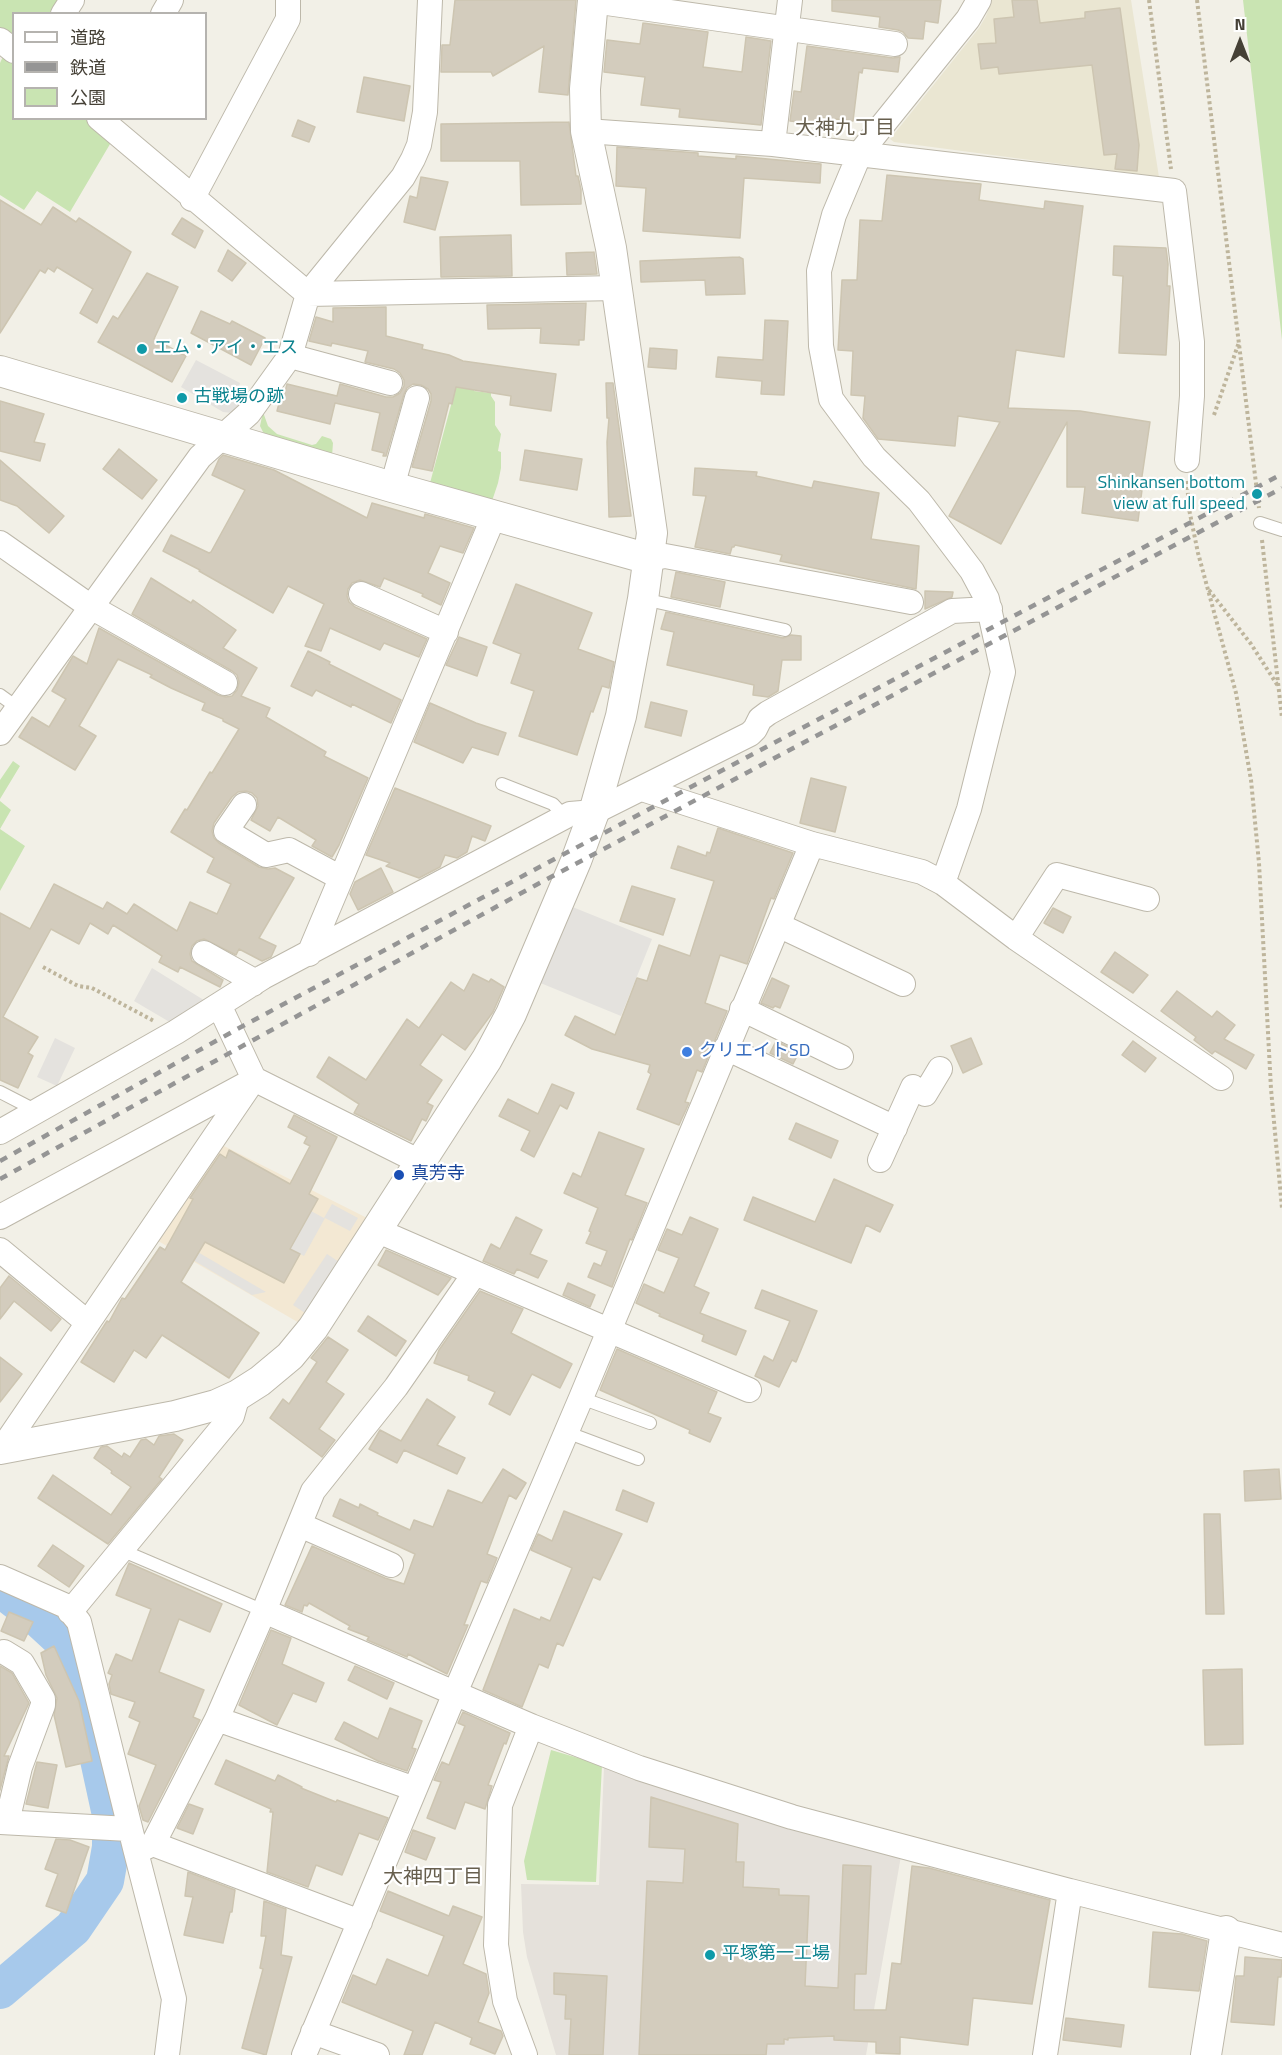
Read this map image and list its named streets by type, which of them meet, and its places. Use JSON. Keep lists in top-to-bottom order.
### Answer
{
  "districts": ["大神九丁目", "大神四丁目"],
  "places": [
    "エム・アイ・エス",
    "古戦場の跡",
    "Shinkansen bottom view at full speed",
    "クリエイトSD",
    "真芳寺",
    "平塚第一工場"
  ],
  "legend": ["道路", "鉄道", "公園"],
  "north": "top"
}
